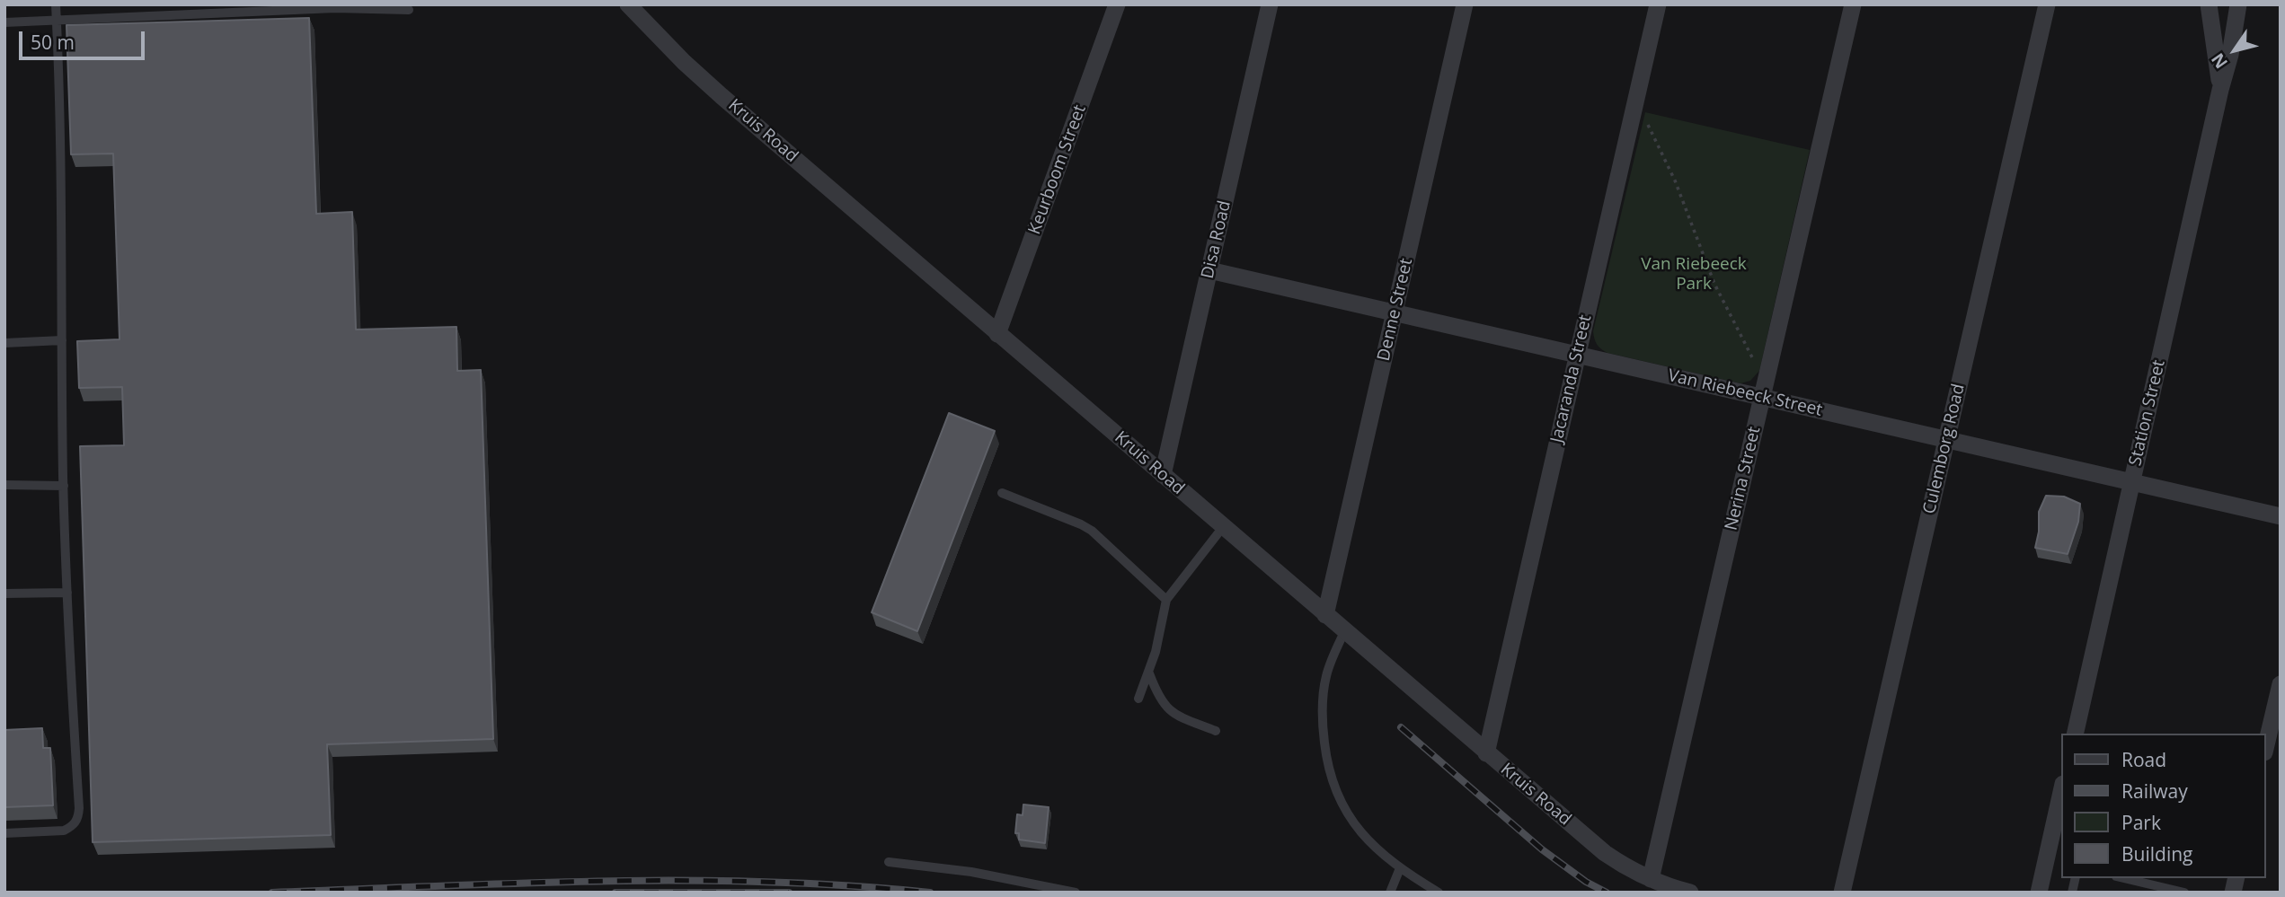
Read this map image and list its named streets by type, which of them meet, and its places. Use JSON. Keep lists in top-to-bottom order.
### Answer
{
  "streets": {
    "street": [
      "Kruis Road",
      "Keurboom Street",
      "Disa Road",
      "Denne Street",
      "Jacaranda Street",
      "Van Riebeeck Street",
      "Station Street",
      "Culemborg Road",
      "Nerina Street"
    ]
  },
  "crossings": [
    ["Kruis Road", "Keurboom Street"],
    ["Kruis Road", "Disa Road"],
    ["Kruis Road", "Denne Street"],
    ["Kruis Road", "Jacaranda Street"],
    ["Kruis Road", "Nerina Street"],
    ["Disa Road", "Van Riebeeck Street"],
    ["Denne Street", "Van Riebeeck Street"],
    ["Jacaranda Street", "Van Riebeeck Street"],
    ["Van Riebeeck Street", "Station Street"],
    ["Van Riebeeck Street", "Culemborg Road"],
    ["Van Riebeeck Street", "Nerina Street"]
  ],
  "parks": ["Van Riebeeck Park"],
  "legend": [
    "Road",
    "Railway",
    "Park",
    "Building"
  ],
  "scale_bar": "50 m",
  "north": "bottom left"
}
